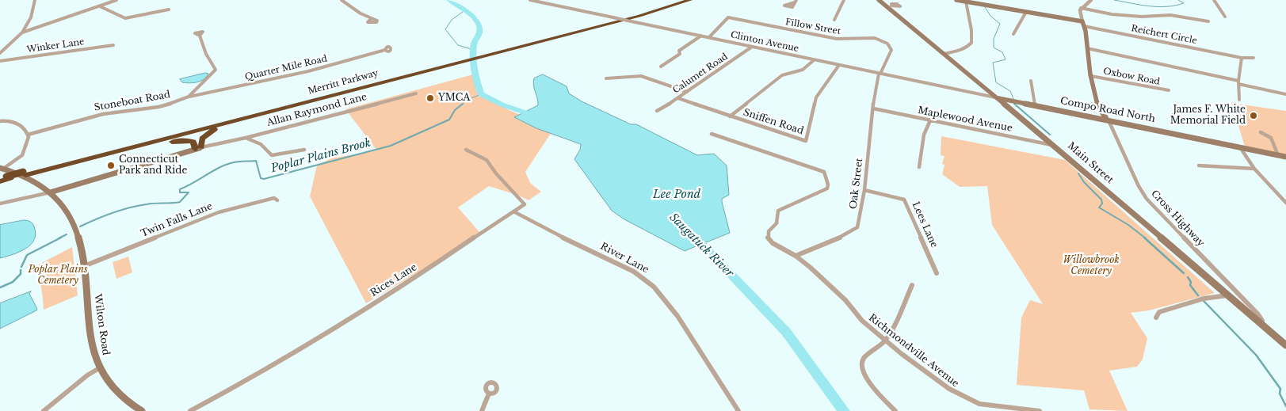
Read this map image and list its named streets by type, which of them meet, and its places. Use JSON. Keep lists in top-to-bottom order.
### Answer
{
  "streets": {
    "highway": ["Merritt Parkway"],
    "main road": [
      "Allan Raymond Lane",
      "Compo Road North",
      "Main Street",
      "Cross Highway",
      "Wilton Road"
    ],
    "street": [
      "Fillow Street",
      "Reichert Circle",
      "Clinton Avenue",
      "Winker Lane",
      "Quarter Mile Road",
      "Calumet Road",
      "Oxbow Road",
      "Stoneboat Road",
      "Maplewood Avenue",
      "Sniffen Road",
      "Oak Street",
      "Twin Falls Lane",
      "Lees Lane",
      "River Lane",
      "Rices Lane",
      "Richmondville Avenue"
    ]
  },
  "crossings": [
    ["Fillow Street", "Clinton Avenue"],
    ["Fillow Street", "Oak Street"],
    ["Reichert Circle", "Cross Highway"],
    ["Clinton Avenue", "Calumet Road"],
    ["Clinton Avenue", "Compo Road North"],
    ["Clinton Avenue", "Sniffen Road"],
    ["Clinton Avenue", "Main Street"],
    ["Clinton Avenue", "Oak Street"],
    ["Quarter Mile Road", "Stoneboat Road"],
    ["Calumet Road", "Sniffen Road"],
    ["Oxbow Road", "Cross Highway"],
    ["Merritt Parkway", "Wilton Road"],
    ["Allan Raymond Lane", "Wilton Road"],
    ["Compo Road North", "Main Street"],
    ["Compo Road North", "Cross Highway"],
    ["Maplewood Avenue", "Main Street"],
    ["Maplewood Avenue", "Oak Street"],
    ["Main Street", "Cross Highway"],
    ["Oak Street", "Lees Lane"],
    ["Oak Street", "Richmondville Avenue"],
    ["Twin Falls Lane", "Wilton Road"],
    ["River Lane", "Rices Lane"]
  ],
  "water": ["Poplar Plains Brook", "Lee Pond", "Saugatuck River"],
  "parks": ["Willowbrook Cemetery", "Poplar Plains Cemetery"],
  "places": ["YMCA", "James F. White Memorial Field", "Connecticut Park and Ride"]
}
